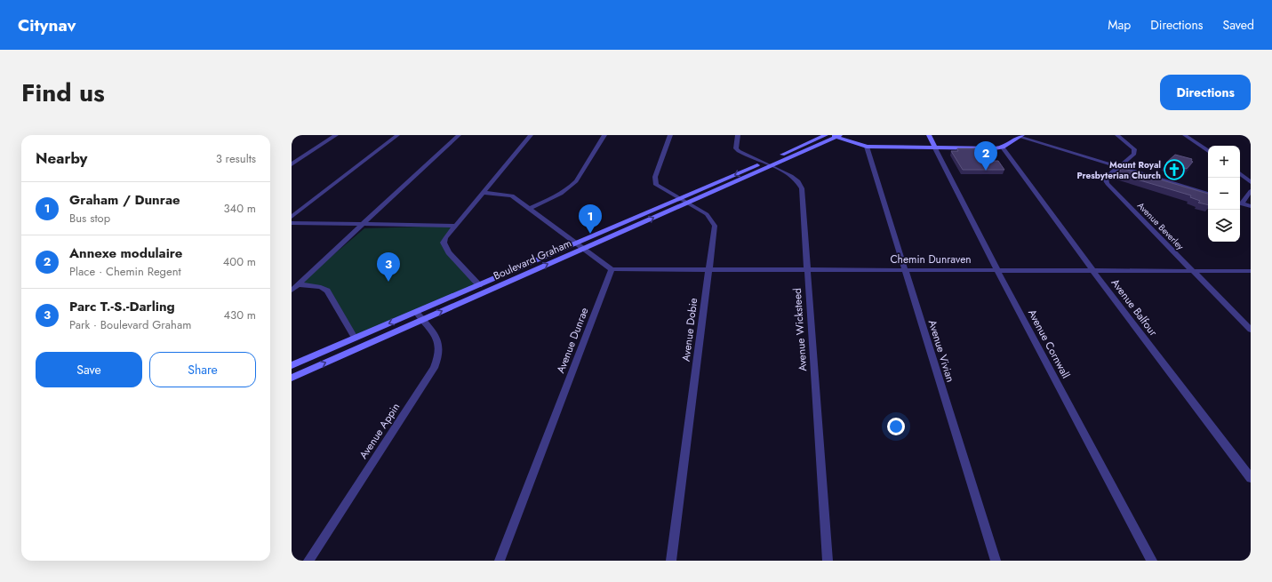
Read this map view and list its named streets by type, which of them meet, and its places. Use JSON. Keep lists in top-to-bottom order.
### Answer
{
  "streets": {
    "street": [
      "Avenue Beverley",
      "Boulevard Graham",
      "Chemin Dunraven",
      "Avenue Balfour",
      "Avenue Dobie",
      "Avenue Wicksteed",
      "Avenue Dunrae",
      "Avenue Cornwall",
      "Avenue Vivian",
      "Avenue Appin"
    ]
  },
  "crossings": [
    ["Avenue Beverley", "Chemin Dunraven"],
    ["Boulevard Graham", "Avenue Dobie"],
    ["Boulevard Graham", "Avenue Wicksteed"],
    ["Boulevard Graham", "Avenue Appin"],
    ["Chemin Dunraven", "Avenue Balfour"],
    ["Chemin Dunraven", "Avenue Dobie"],
    ["Chemin Dunraven", "Avenue Wicksteed"],
    ["Chemin Dunraven", "Avenue Dunrae"],
    ["Chemin Dunraven", "Avenue Cornwall"],
    ["Chemin Dunraven", "Avenue Vivian"]
  ],
  "places": {
    "church": ["Mount Royal Presbyterian Church"]
  },
  "page": {
    "header": "Citynav",
    "nav": ["Map", "Directions", "Saved"],
    "title": "Find us",
    "buttons": [
      "Directions",
      ["Save", "Share"]
    ],
    "heading": ["Nearby", "3 results"],
    "pins": ["2", "1", "3"],
    "map_buttons": ["+", "−"],
    "list": [
      {
        "mark": "1",
        "name": "Graham / Dunrae",
        "note": "Bus stop",
        "value": "340 m"
      },
      {
        "mark": "2",
        "name": "Annexe modulaire",
        "note": "Place · Chemin Regent",
        "value": "400 m"
      },
      {
        "mark": "3",
        "name": "Parc T.-S.-Darling",
        "note": "Park · Boulevard Graham",
        "value": "430 m"
      }
    ]
  }
}
